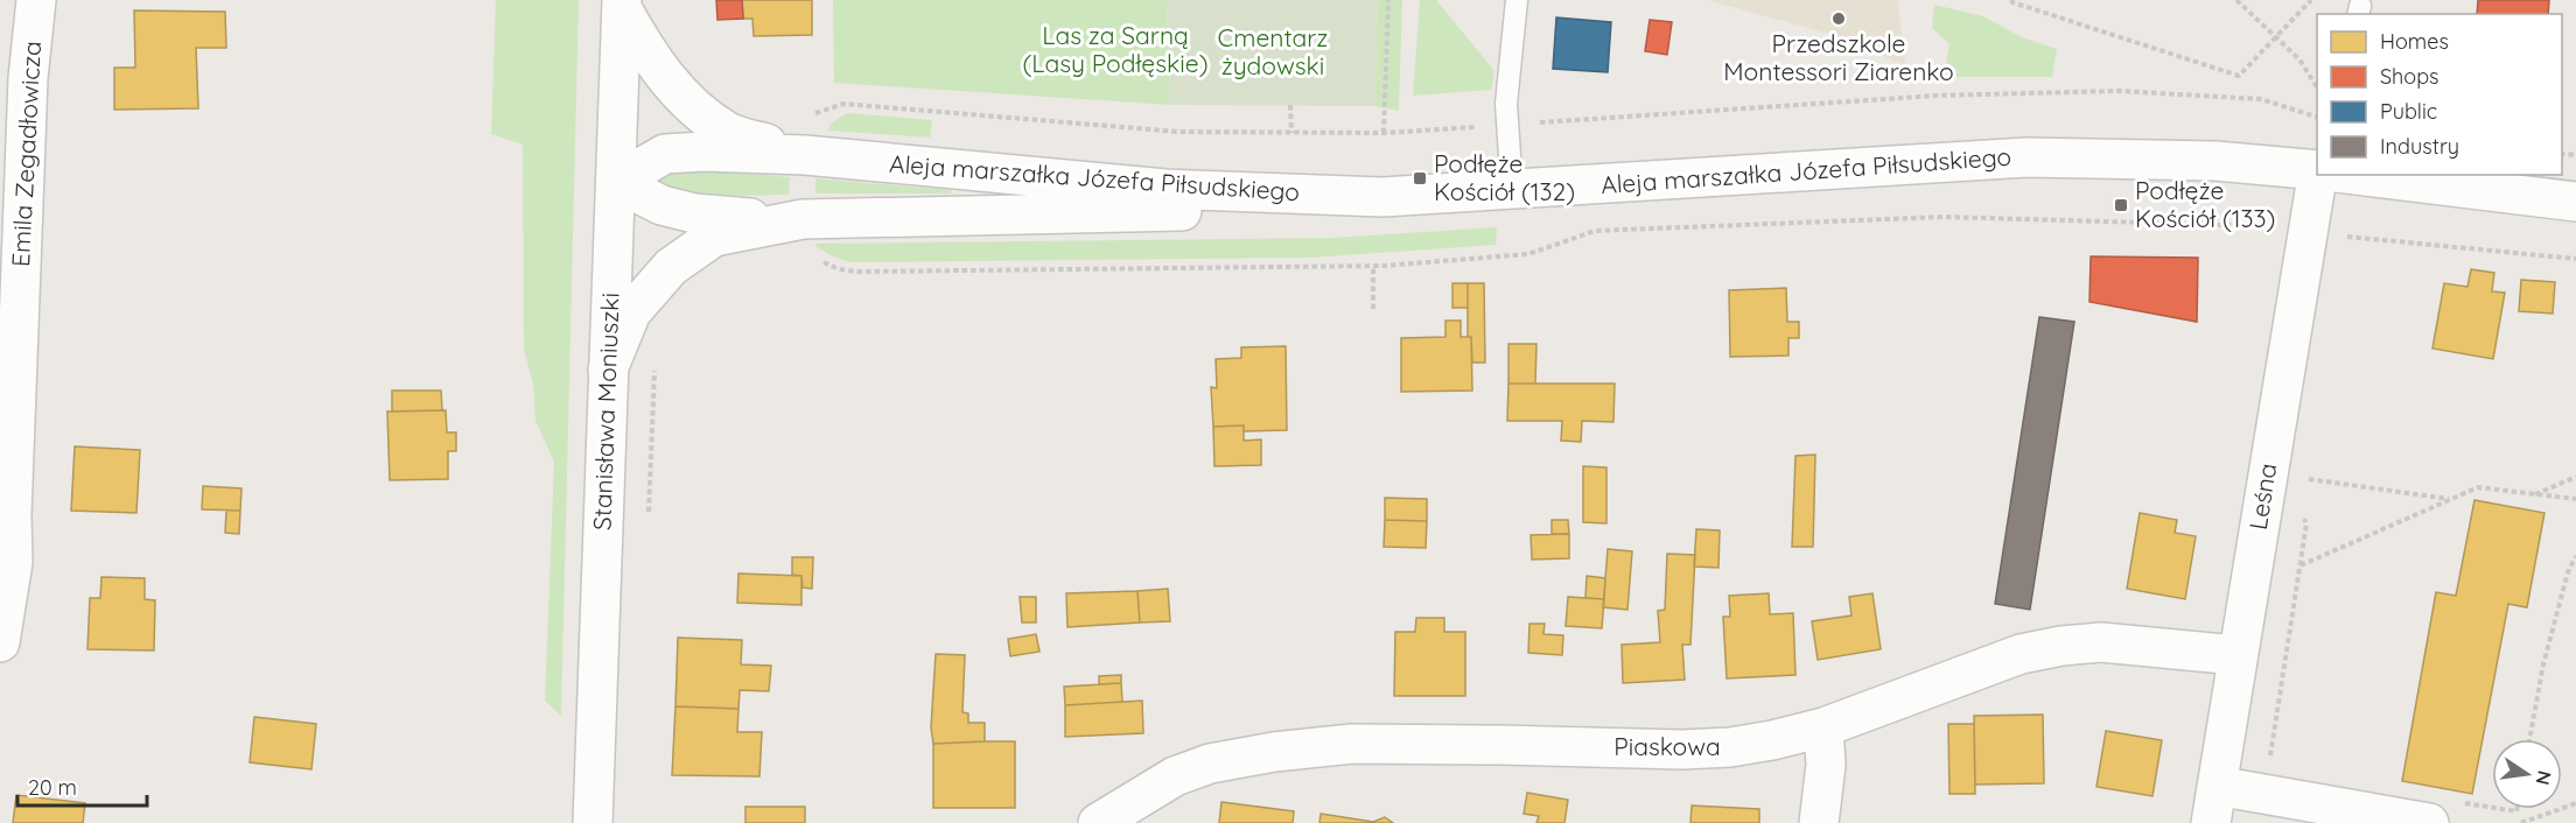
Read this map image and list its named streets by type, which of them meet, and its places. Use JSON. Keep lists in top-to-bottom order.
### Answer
{
  "streets": {
    "street": [
      "Emila Zegadłowicza",
      "Aleja marszałka Józefa Piłsudskiego",
      "Stanisława Moniuszki",
      "Leśna",
      "Piaskowa"
    ]
  },
  "crossings": [
    ["Aleja marszałka Józefa Piłsudskiego", "Stanisława Moniuszki"],
    ["Leśna", "Piaskowa"]
  ],
  "parks": ["Las za Sarną (Lasy Podłęskie)", "Cmentarz żydowski"],
  "places": {
    "other": ["Przedszkole Montessori Ziarenko"],
    "transit": ["Podłęże Kościół (132)", "Podłęże Kościół (133)"]
  },
  "legend": [
    "Homes",
    "Shops",
    "Public",
    "Industry"
  ],
  "scale_bar": "20 m",
  "north": "right"
}
